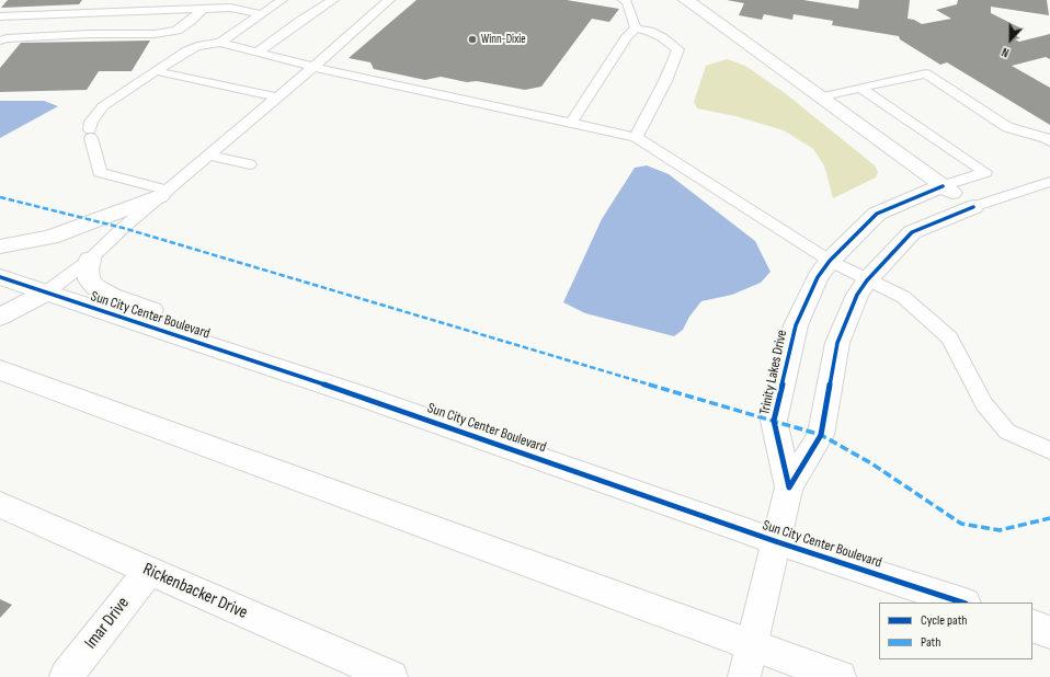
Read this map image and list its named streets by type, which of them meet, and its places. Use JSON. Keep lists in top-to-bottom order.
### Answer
{
  "streets": {
    "main road": [
      "Sun City Center Boulevard",
      "Trinity Lakes Drive",
      "Rickenbacker Drive",
      "Imar Drive"
    ]
  },
  "crossings": [
    ["Sun City Center Boulevard", "Trinity Lakes Drive"],
    ["Rickenbacker Drive", "Imar Drive"]
  ],
  "places": ["Winn-Dixie"],
  "legend": ["Cycle path", "Path"],
  "north": "bottom"
}
